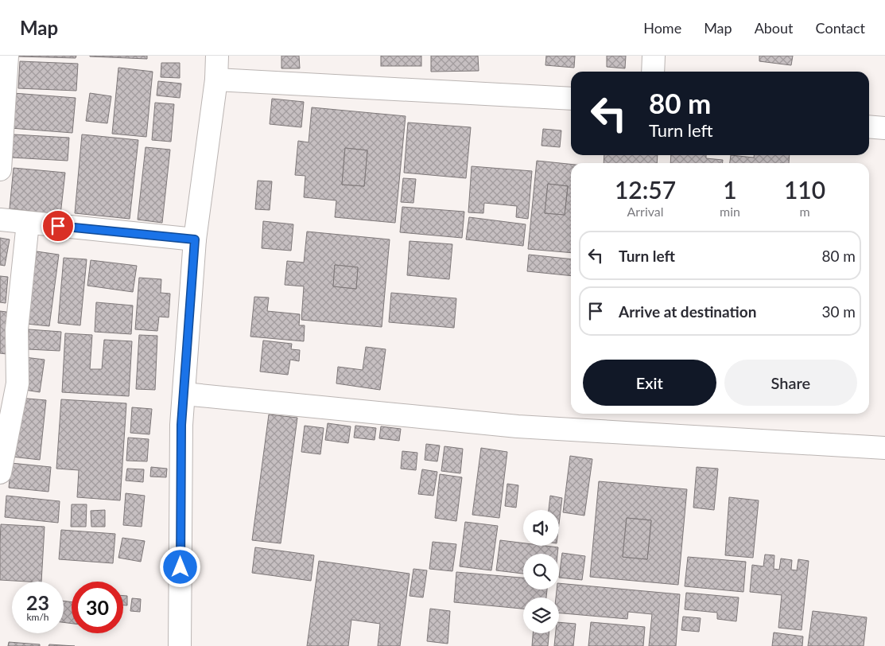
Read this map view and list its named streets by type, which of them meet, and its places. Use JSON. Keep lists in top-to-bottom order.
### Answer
{
  "page": {
    "header": "Map",
    "nav": [
      "Home",
      "Map",
      "About",
      "Contact"
    ],
    "turn": ["80 m", "Turn left"],
    "eta": [
      "12:57",
      "Arrival",
      "1",
      "min",
      "110",
      "m"
    ],
    "list": [
      {
        "name": "Turn left",
        "value": "80 m"
      },
      {
        "name": "Arrive at destination",
        "value": "30 m"
      }
    ],
    "buttons": ["Exit", "Share"],
    "speed": "23 km/h",
    "limit": "30"
  }
}
